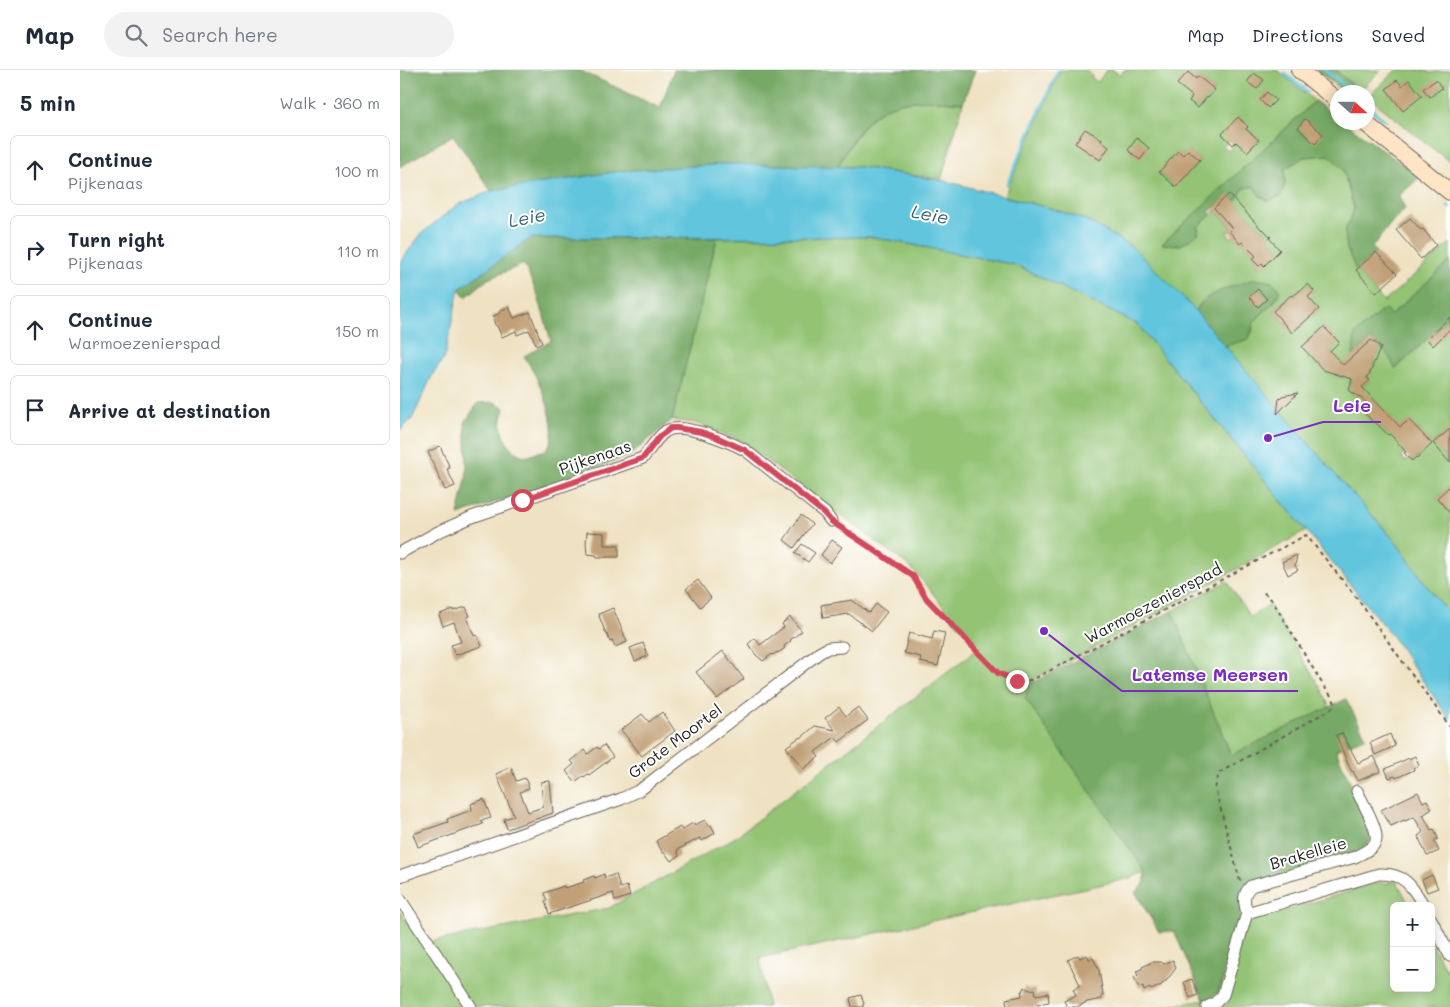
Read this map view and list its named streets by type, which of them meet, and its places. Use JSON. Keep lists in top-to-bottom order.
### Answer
{
  "streets": {
    "street": ["Pijkenaas", "Grote Moortel", "Brakelleie"],
    "path": ["Warmoezenierspad"]
  },
  "crossings": [
    ["Pijkenaas", "Warmoezenierspad"]
  ],
  "water": ["Leie"],
  "places": ["Leie", "Latemse Meersen"],
  "north": "right",
  "page": {
    "header": "Map",
    "search": "Search here",
    "nav": ["Map", "Directions", "Saved"],
    "heading": ["5 min", "Walk · 360 m"],
    "list": [
      ["Continue", "Pijkenaas", "100 m"],
      ["Turn right", "Pijkenaas", "110 m"],
      ["Continue", "Warmoezenierspad", "150 m"],
      "Arrive at destination"
    ],
    "map_buttons": ["+", "−"]
  }
}
